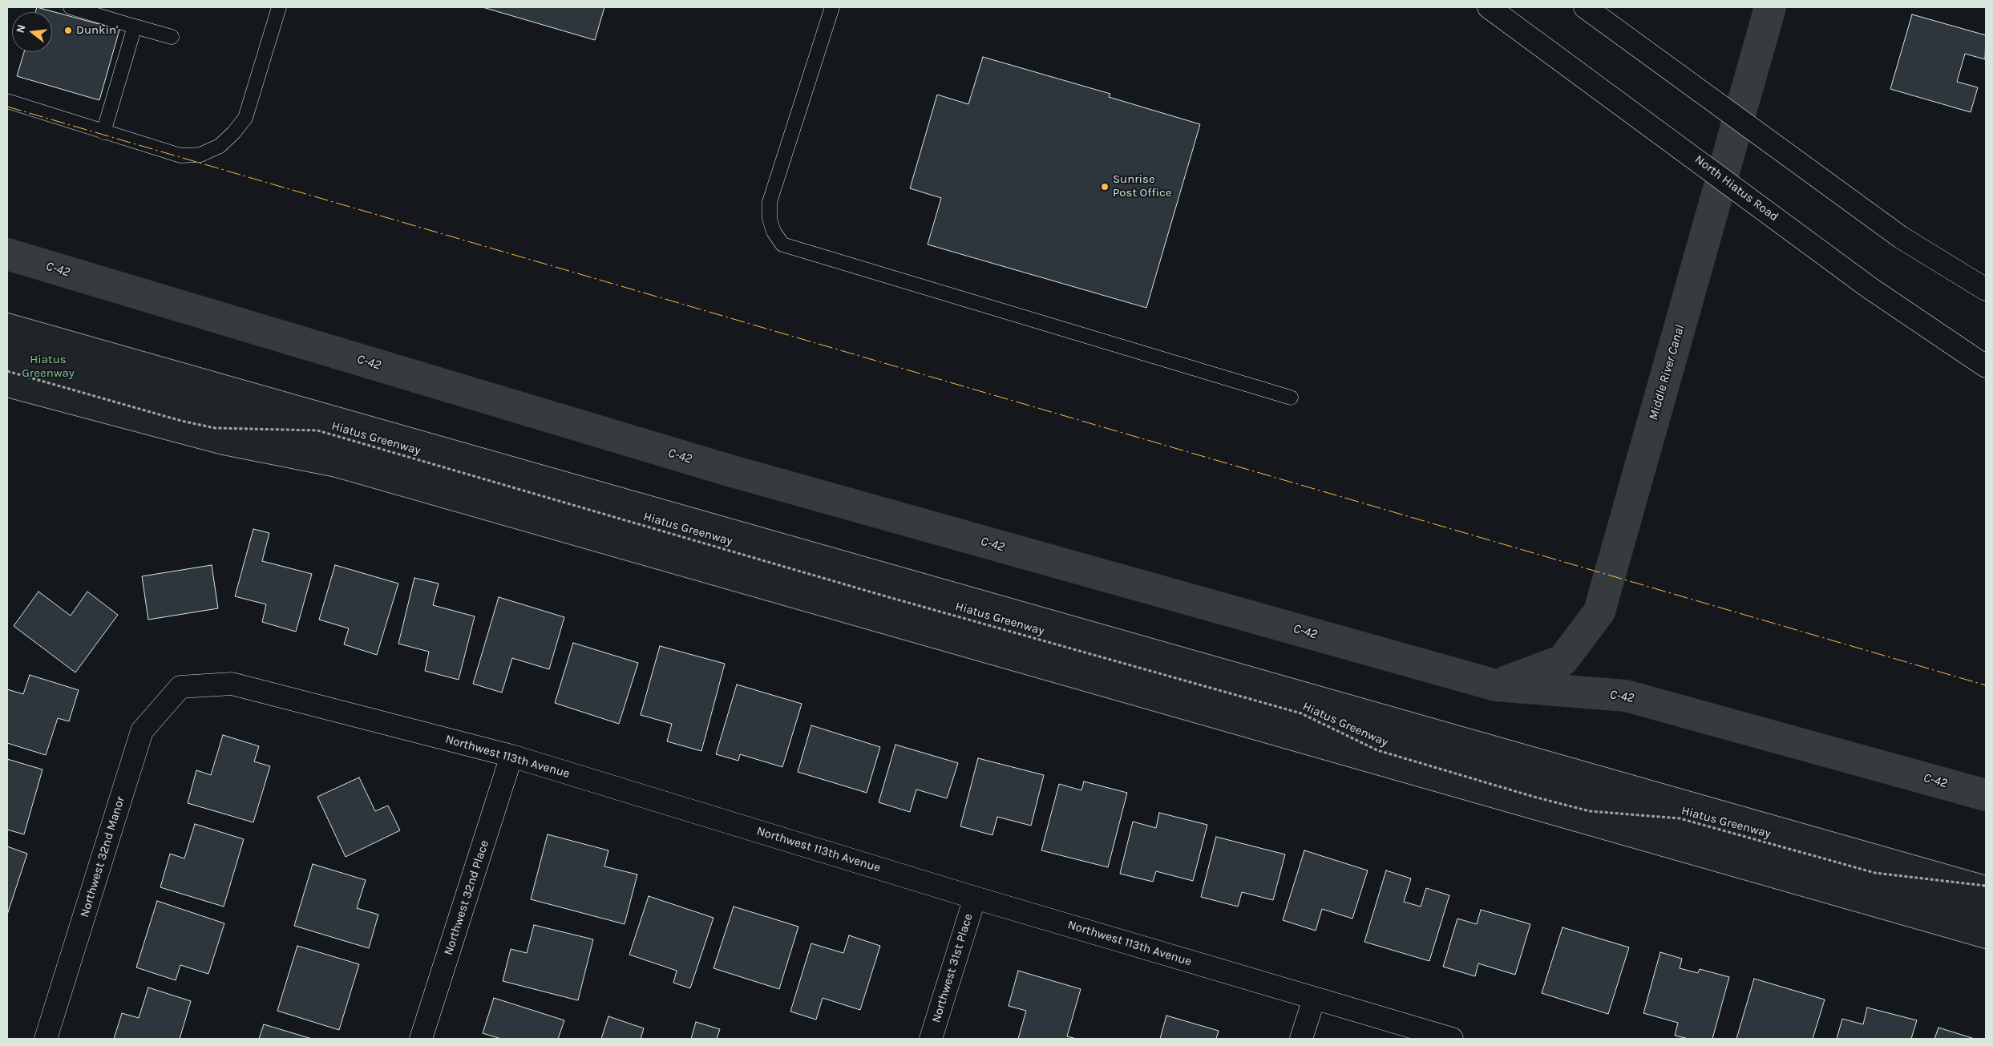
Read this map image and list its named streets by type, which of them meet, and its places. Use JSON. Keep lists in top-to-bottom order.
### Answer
{
  "streets": {
    "street": [
      "North Hiatus Road",
      "Northwest 113th Avenue",
      "Northwest 32nd Manor",
      "Northwest 32nd Place",
      "Northwest 31st Place"
    ],
    "path": ["Hiatus Greenway"]
  },
  "crossings": [
    ["Northwest 113th Avenue", "Northwest 32nd Manor"],
    ["Northwest 113th Avenue", "Northwest 32nd Place"],
    ["Northwest 113th Avenue", "Northwest 31st Place"]
  ],
  "water": ["C-42", "Middle River Canal"],
  "parks": ["Hiatus Greenway"],
  "places": ["Dunkin'", "Sunrise Post Office"],
  "north": "left"
}
